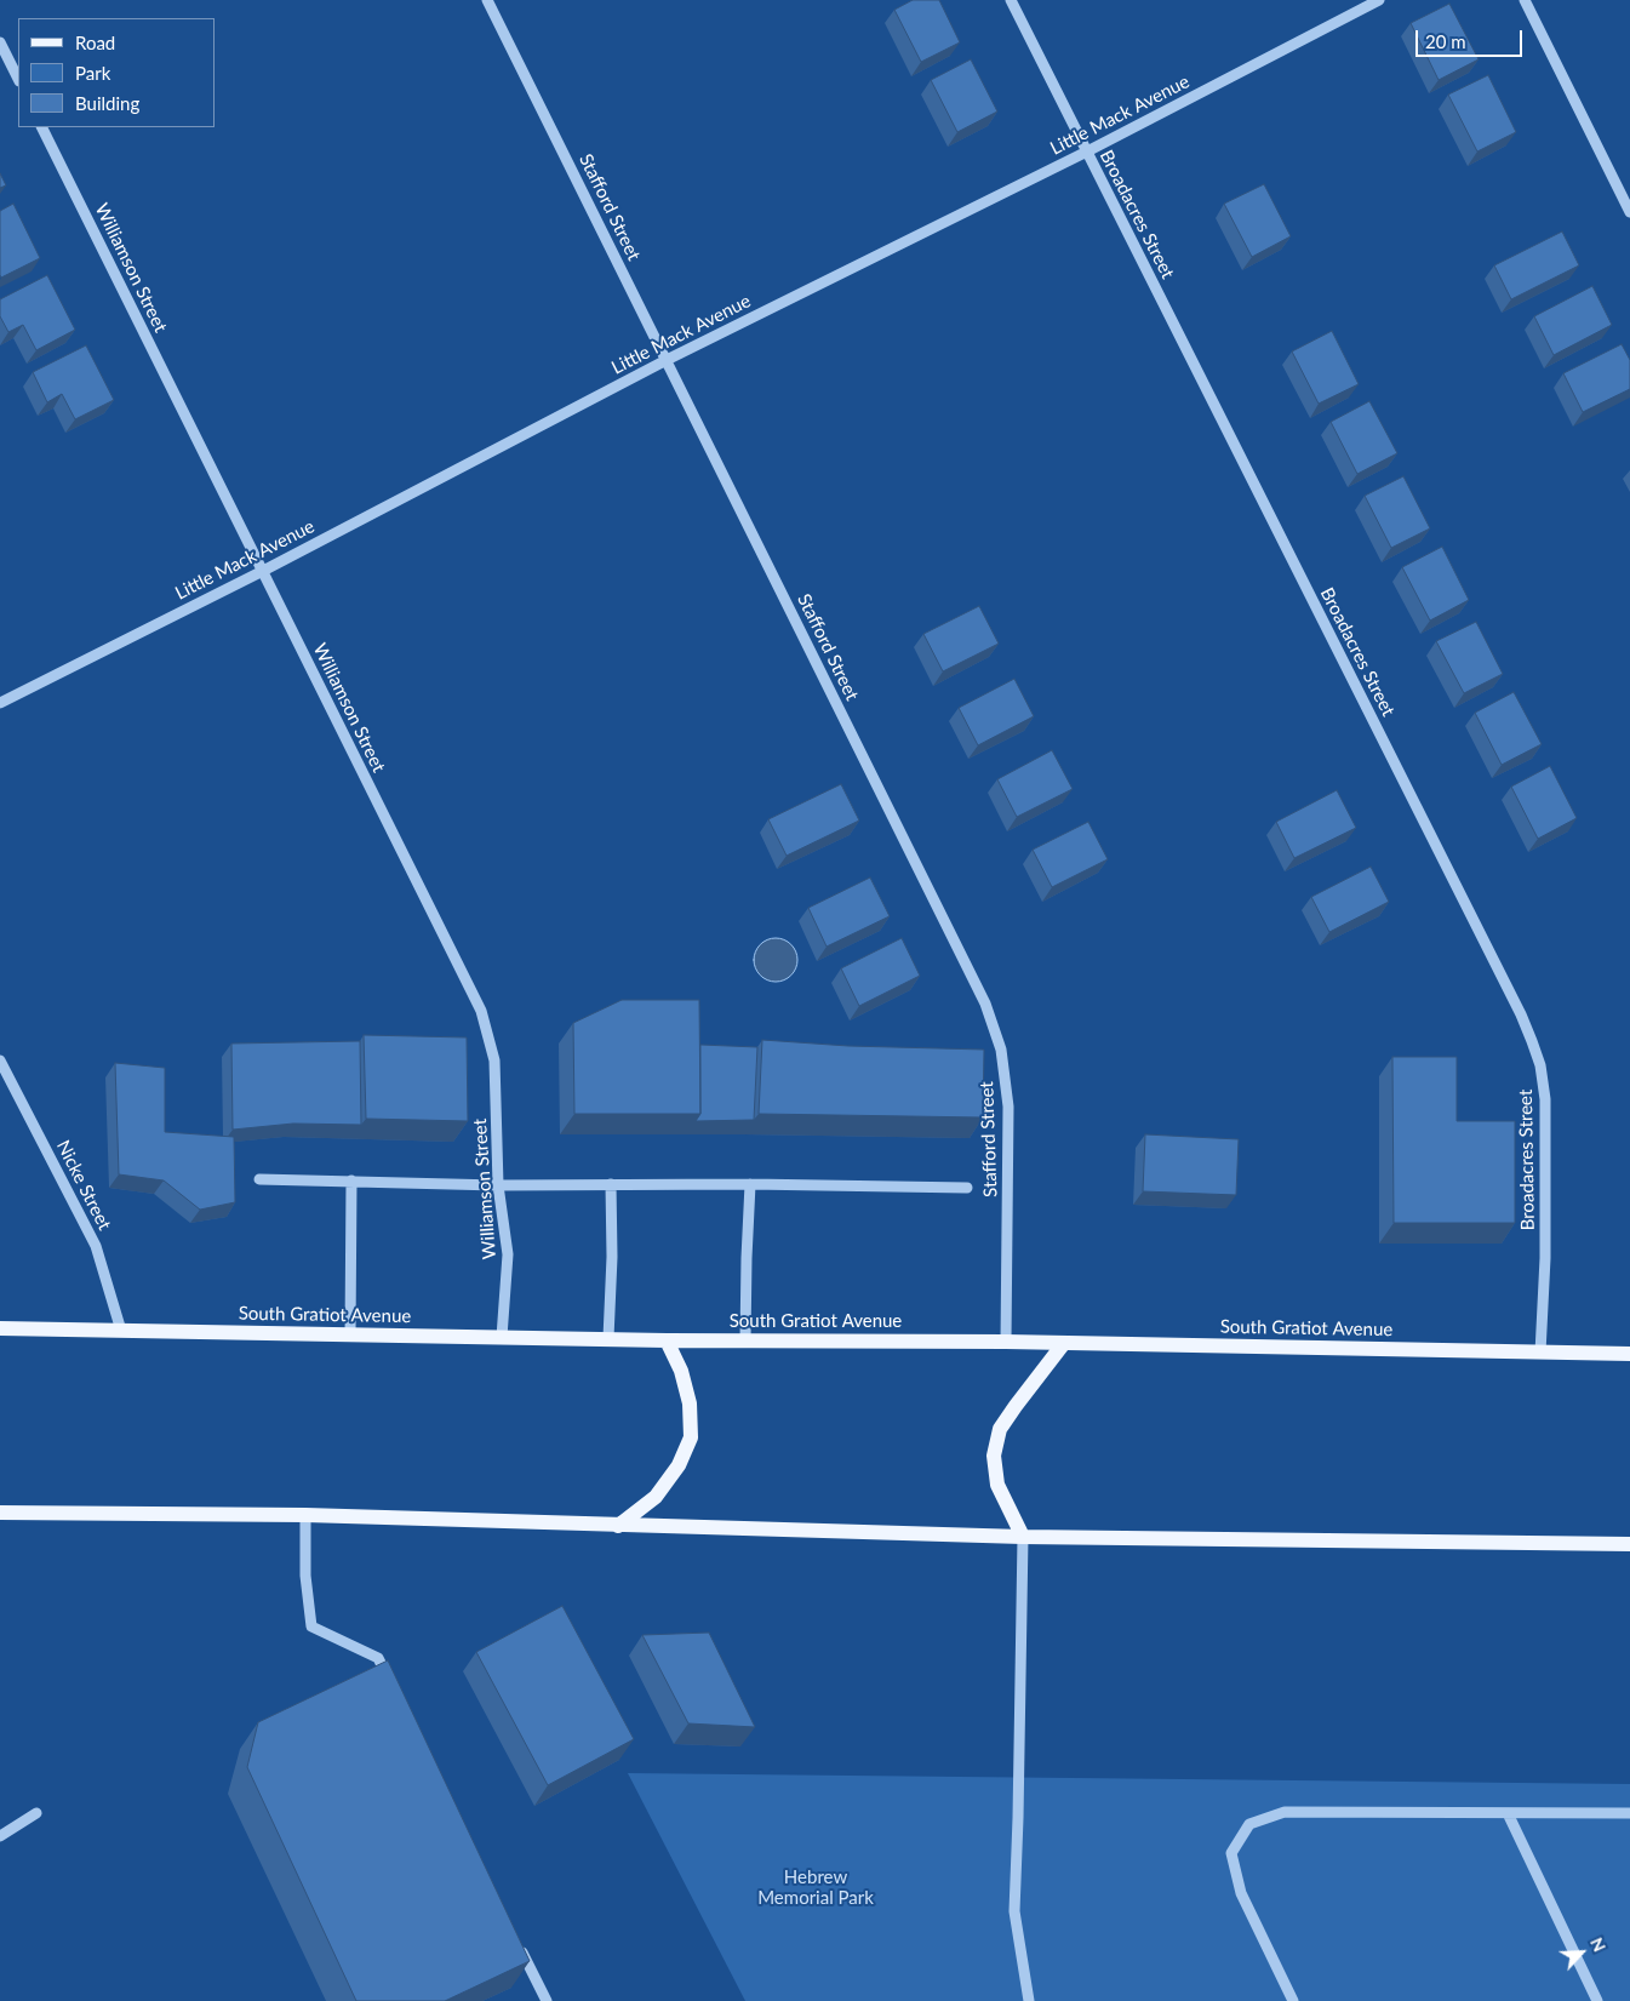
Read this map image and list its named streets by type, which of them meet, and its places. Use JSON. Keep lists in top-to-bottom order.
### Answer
{
  "streets": {
    "main road": ["South Gratiot Avenue"],
    "street": [
      "Little Mack Avenue",
      "Stafford Street",
      "Broadacres Street",
      "Williamson Street",
      "Nicke Street"
    ]
  },
  "crossings": [
    ["Little Mack Avenue", "Stafford Street"],
    ["Little Mack Avenue", "Broadacres Street"],
    ["Little Mack Avenue", "Williamson Street"],
    ["Stafford Street", "South Gratiot Avenue"],
    ["Broadacres Street", "South Gratiot Avenue"],
    ["Williamson Street", "South Gratiot Avenue"],
    ["Nicke Street", "South Gratiot Avenue"]
  ],
  "parks": ["Hebrew Memorial Park"],
  "legend": ["Road", "Park", "Building"],
  "scale_bar": "20 m",
  "north": "top right"
}
